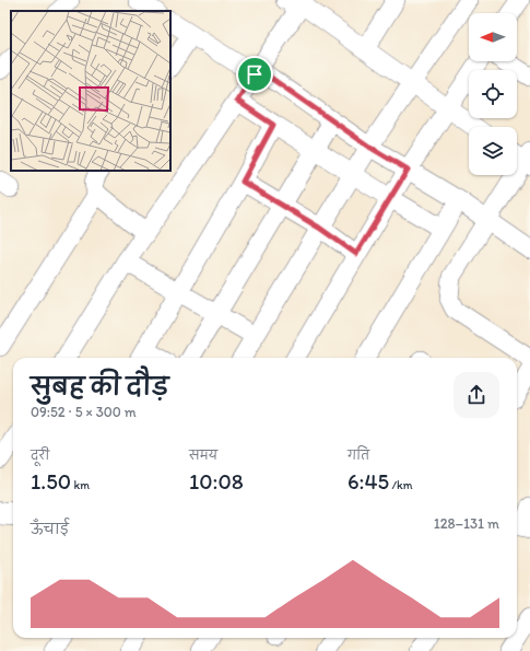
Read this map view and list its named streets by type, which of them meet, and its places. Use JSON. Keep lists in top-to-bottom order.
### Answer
{
  "north": "left",
  "page": {
    "heading": ["सुबह की दौड़", "09:52 · 5 × 300 m"],
    "stats": [
      ["दूरी", "1.50 km"],
      ["समय", "10:08"],
      ["गति", "6:45 /km"]
    ],
    "chart": ["ऊँचाई", "128–131 m"]
  }
}
